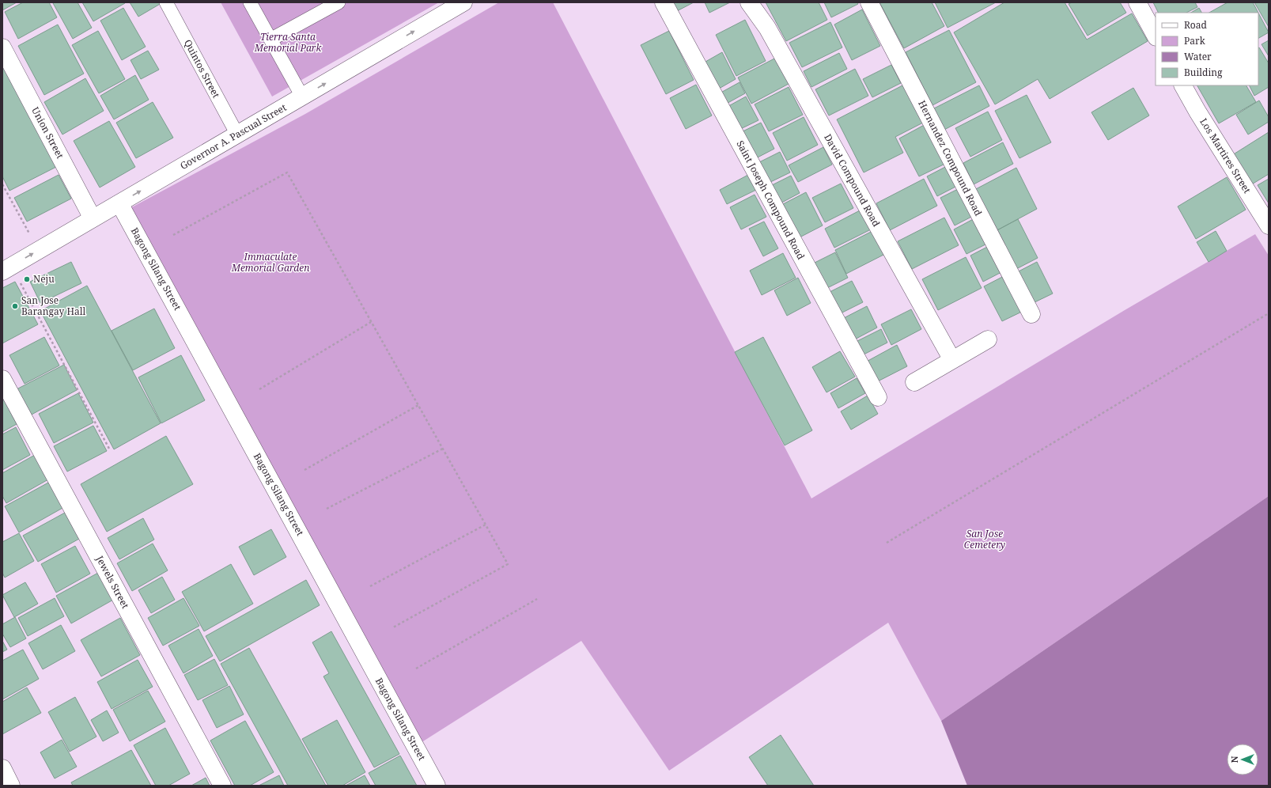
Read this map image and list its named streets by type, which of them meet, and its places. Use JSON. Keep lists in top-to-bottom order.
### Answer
{
  "streets": {
    "street": [
      "Union Street",
      "Governor A. Pascual Street",
      "Los Martires Street",
      "Hernandez Compound Road",
      "David Compound Road",
      "Saint Joseph Compound Road",
      "Bagong Silang Street",
      "Jewels Street"
    ],
    "lane": ["Quintos Street"]
  },
  "crossings": [
    ["Quintos Street", "Governor A. Pascual Street"],
    ["Union Street", "Governor A. Pascual Street"],
    ["Governor A. Pascual Street", "Bagong Silang Street"]
  ],
  "one_way": ["Governor A. Pascual Street"],
  "parks": ["Tierra Santa Memorial Park", "Immaculate Memorial Garden", "San Jose Cemetery"],
  "places": ["Neju", "San Jose Barangay Hall"],
  "legend": [
    "Road",
    "Park",
    "Water",
    "Building"
  ],
  "north": "left"
}
